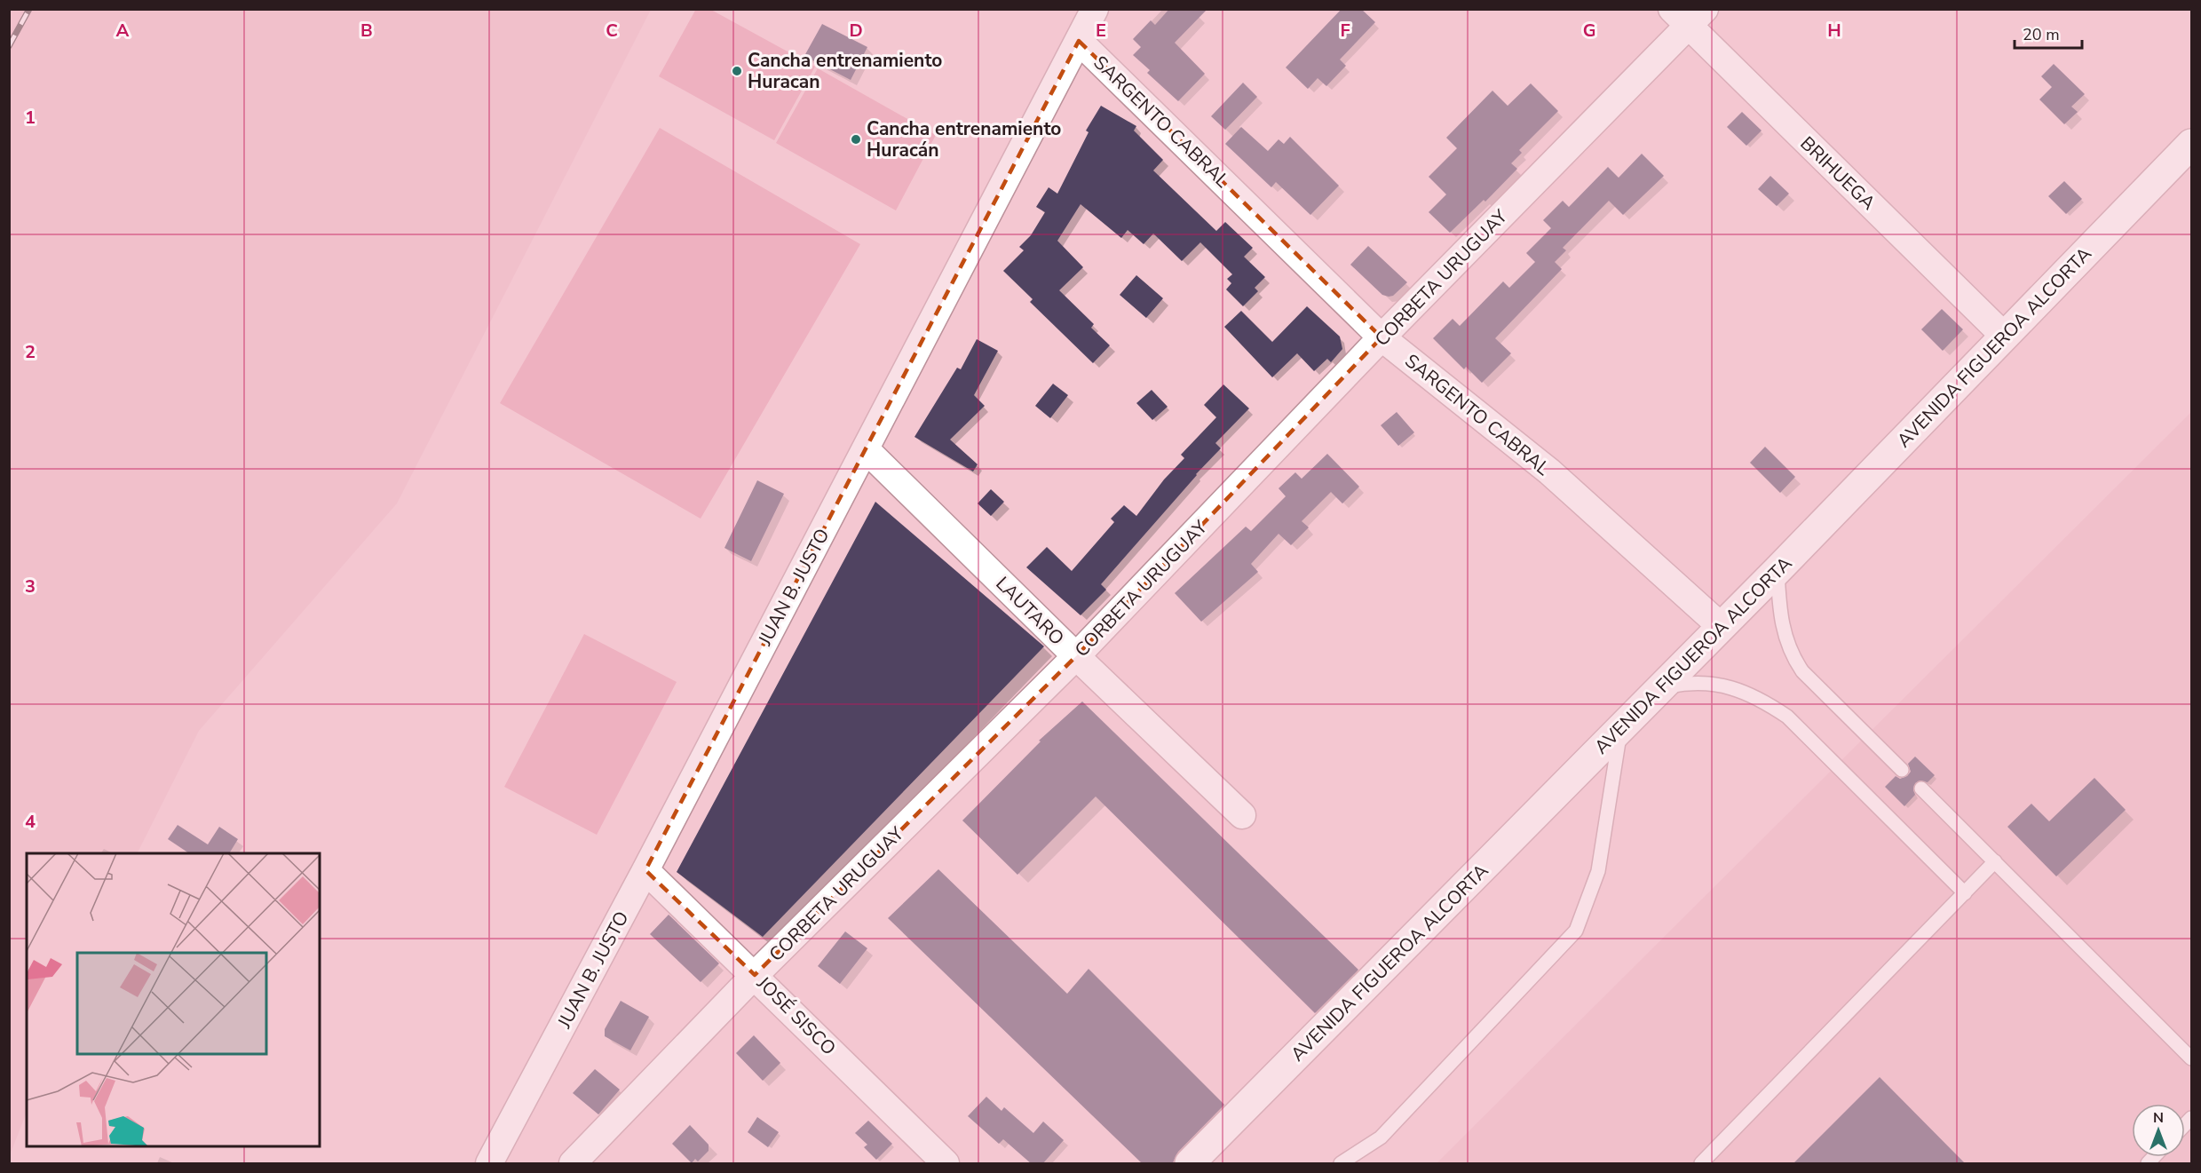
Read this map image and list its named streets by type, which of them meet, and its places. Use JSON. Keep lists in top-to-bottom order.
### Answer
{
  "streets": {
    "main road": ["AVENIDA FIGUEROA ALCORTA"],
    "street": [
      "SARGENTO CABRAL",
      "BRIHUEGA",
      "CORBETA URUGUAY",
      "JUAN B. JUSTO",
      "LAUTARO",
      "JOSÉ SISCO"
    ]
  },
  "crossings": [
    ["SARGENTO CABRAL", "CORBETA URUGUAY"],
    ["SARGENTO CABRAL", "AVENIDA FIGUEROA ALCORTA"],
    ["SARGENTO CABRAL", "JUAN B. JUSTO"],
    ["BRIHUEGA", "CORBETA URUGUAY"],
    ["BRIHUEGA", "AVENIDA FIGUEROA ALCORTA"],
    ["CORBETA URUGUAY", "LAUTARO"],
    ["CORBETA URUGUAY", "JOSÉ SISCO"],
    ["JUAN B. JUSTO", "LAUTARO"],
    ["JUAN B. JUSTO", "JOSÉ SISCO"]
  ],
  "places": ["Cancha entrenamiento Huracan", "Cancha entrenamiento Huracán"],
  "scale_bar": "20 m",
  "north": "top",
  "grid": {
    "columns": [
      "A",
      "B",
      "C",
      "D",
      "E",
      "F",
      "G",
      "H"
    ],
    "rows": [
      "1",
      "2",
      "3",
      "4"
    ]
  }
}
